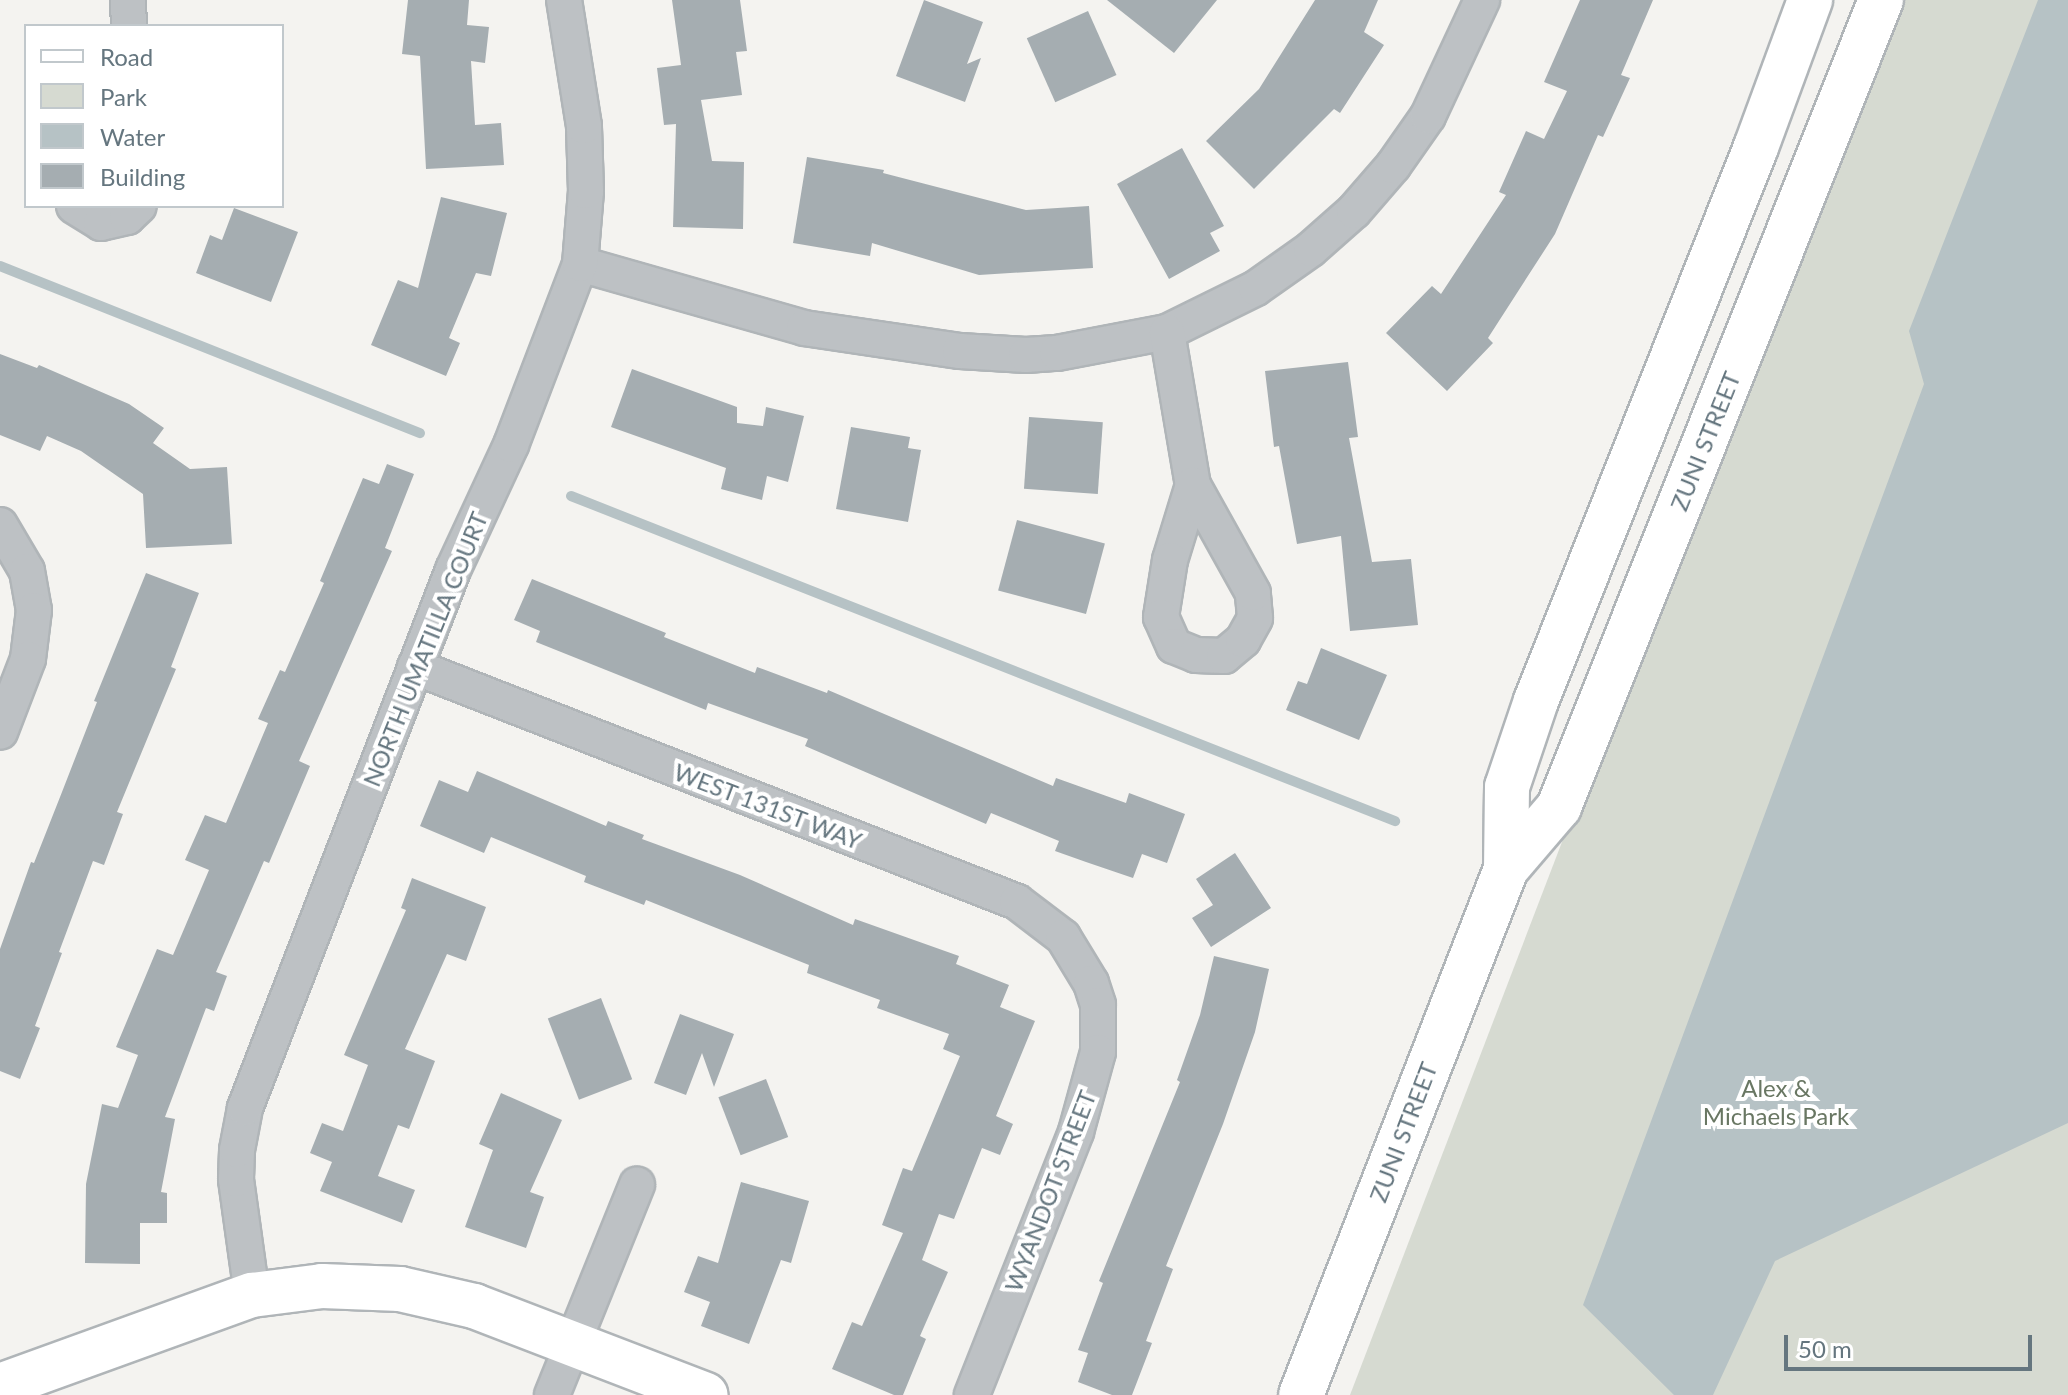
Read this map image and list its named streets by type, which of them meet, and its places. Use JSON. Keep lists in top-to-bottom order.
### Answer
{
  "streets": {
    "main road": ["ZUNI STREET"],
    "street": ["NORTH UMATILLA COURT", "WEST 131ST WAY", "WYANDOT STREET"]
  },
  "crossings": [
    ["NORTH UMATILLA COURT", "WEST 131ST WAY"],
    ["WEST 131ST WAY", "WYANDOT STREET"]
  ],
  "parks": ["Alex & Michaels Park"],
  "legend": [
    "Road",
    "Park",
    "Water",
    "Building"
  ],
  "scale_bar": "50 m"
}
